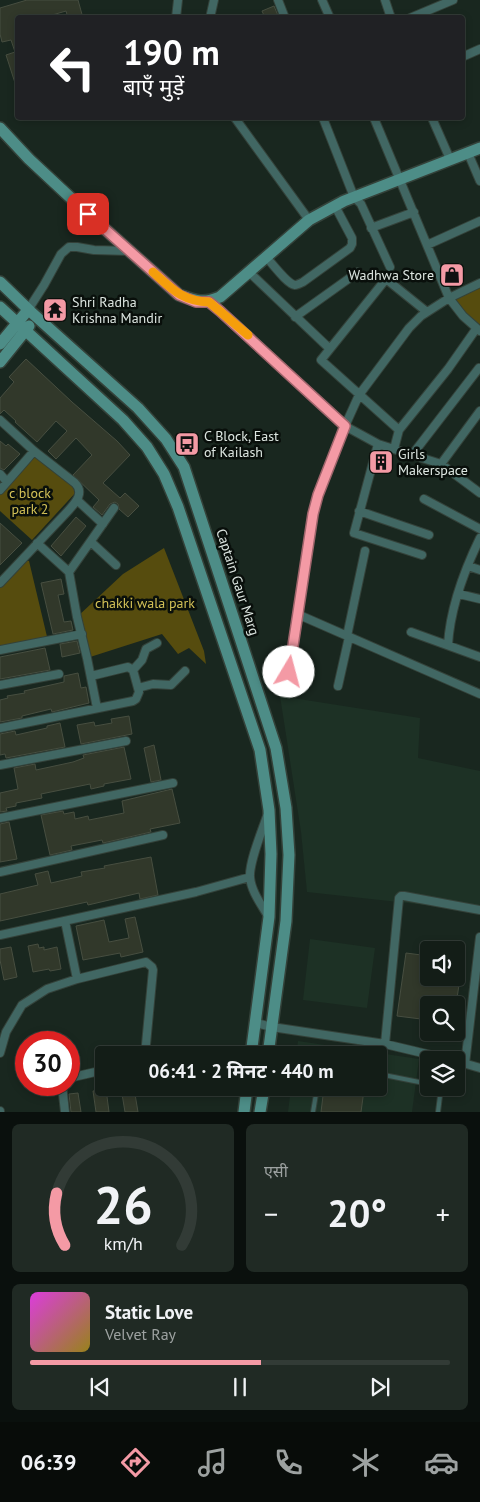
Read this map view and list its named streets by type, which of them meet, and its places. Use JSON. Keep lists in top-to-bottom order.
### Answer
{
  "streets": {
    "main road": ["Captain Gaur Marg"]
  },
  "parks": ["c block park 2", "chakki wala park"],
  "places": {
    "shop": ["Wadhwa Store"],
    "temple": ["Shri Radha Krishna Mandir"],
    "bus stop": ["C Block, East of Kailash"],
    "building": ["Girls Makerspace"]
  },
  "page": {
    "turn": ["190 m", "बाएँ मुड़ें"],
    "limit": "30",
    "trip": "06:41 · 2 मिनट · 440 m",
    "tile": "एसी",
    "heat": ["−", "20°", "+"],
    "song": ["Static Love", "Velvet Ray"],
    "tabs": "06:39",
    "gauge": ["26", "km/h"]
  }
}
